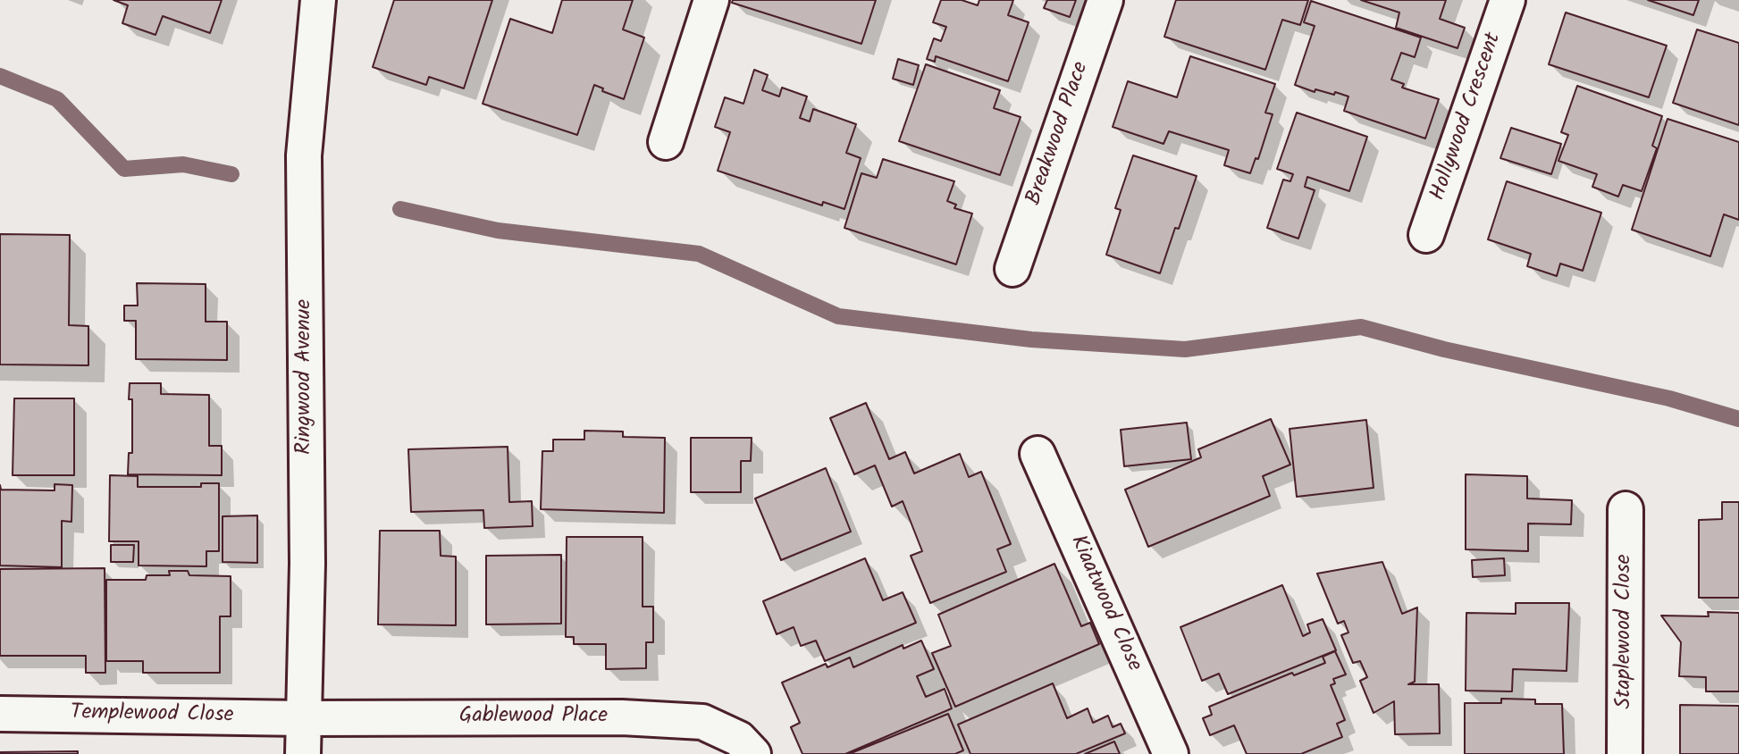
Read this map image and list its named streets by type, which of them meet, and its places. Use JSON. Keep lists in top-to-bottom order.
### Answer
{
  "streets": {
    "street": [
      "Hollywood Crescent",
      "Breakwood Place",
      "Ringwood Avenue",
      "Kiaatwood Close",
      "Staplewood Close",
      "Templewood Close",
      "Gablewood Place"
    ]
  },
  "crossings": [
    ["Ringwood Avenue", "Templewood Close"],
    ["Ringwood Avenue", "Gablewood Place"],
    ["Templewood Close", "Gablewood Place"]
  ]
}
